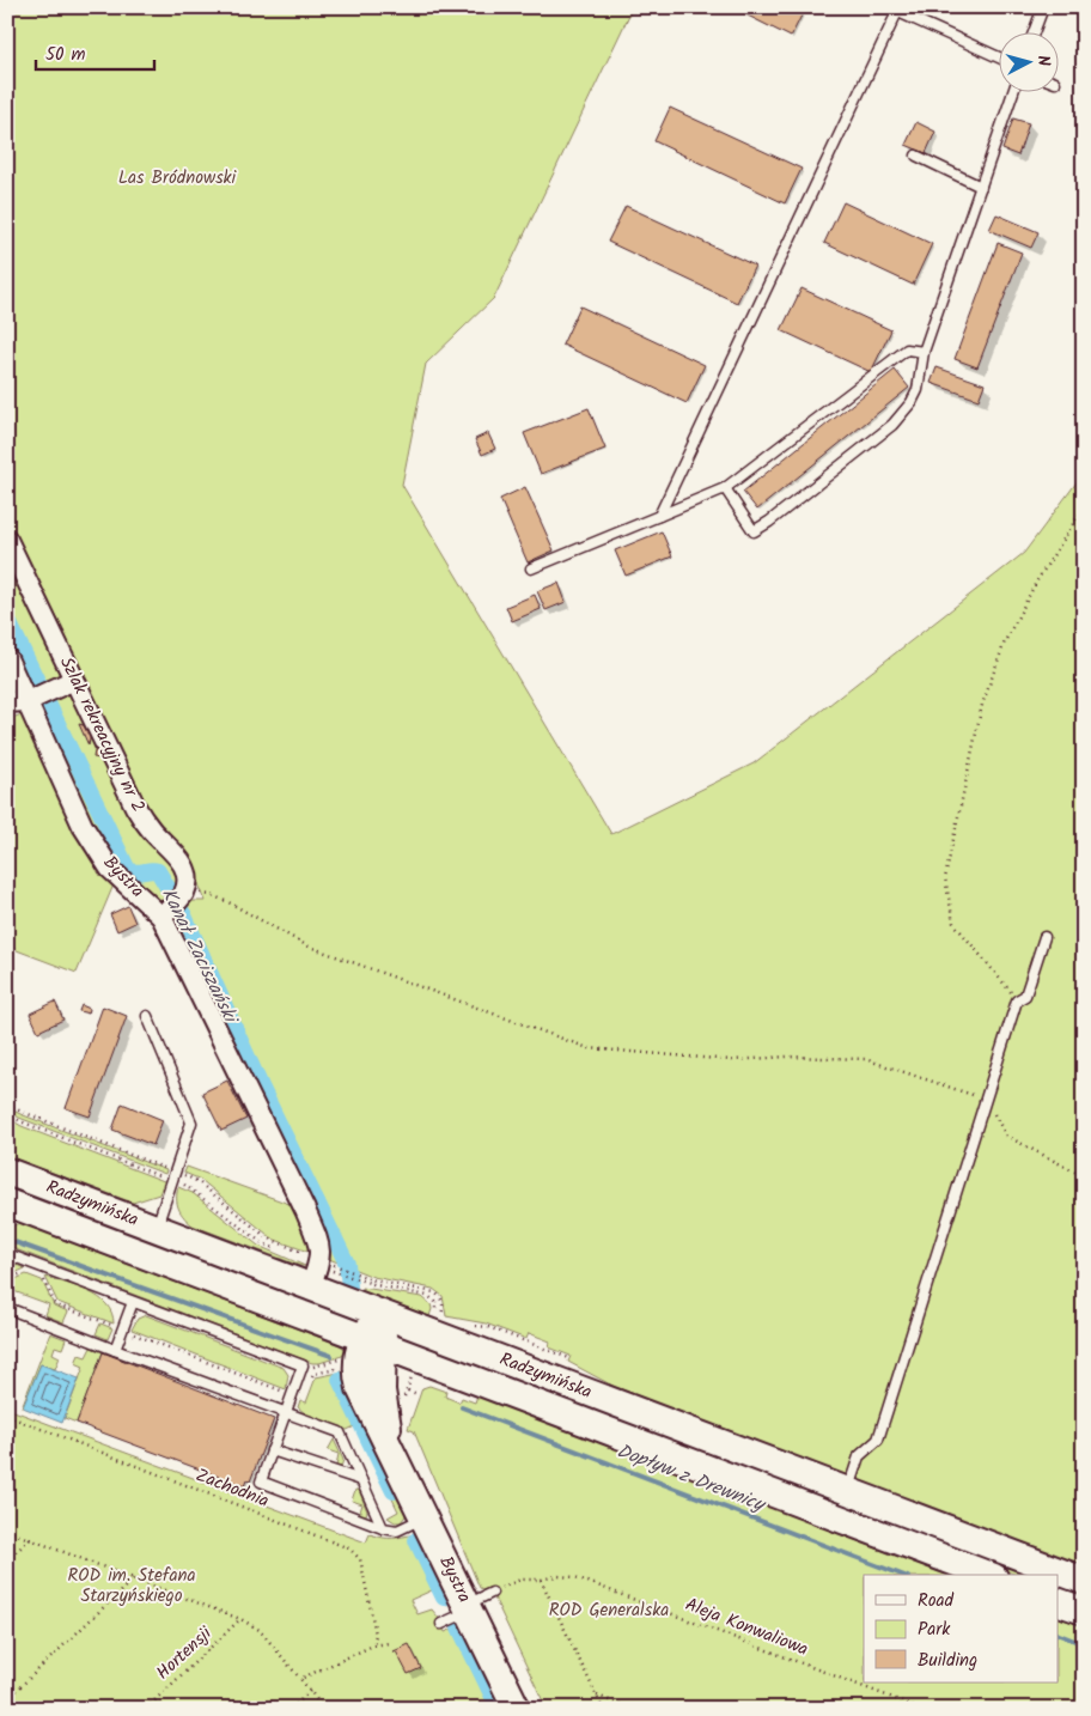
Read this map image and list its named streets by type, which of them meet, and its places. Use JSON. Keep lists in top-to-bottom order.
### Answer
{
  "streets": {
    "main road": ["Bystra", "Radzymińska"],
    "street": ["Szlak rekreacyjny nr 2"],
    "path": ["Zachodnia", "Aleja Konwaliowa", "Hortensji"]
  },
  "crossings": [
    ["Szlak rekreacyjny nr 2", "Bystra"],
    ["Bystra", "Radzymińska"]
  ],
  "water": ["Kanał Zaciszański", "Dopływ z Drewnicy"],
  "parks": ["Las Bródnowski", "ROD im. Stefana Starzyńskiego", "ROD Generalska"],
  "legend": ["Road", "Park", "Building"],
  "scale_bar": "50 m",
  "north": "right"
}
